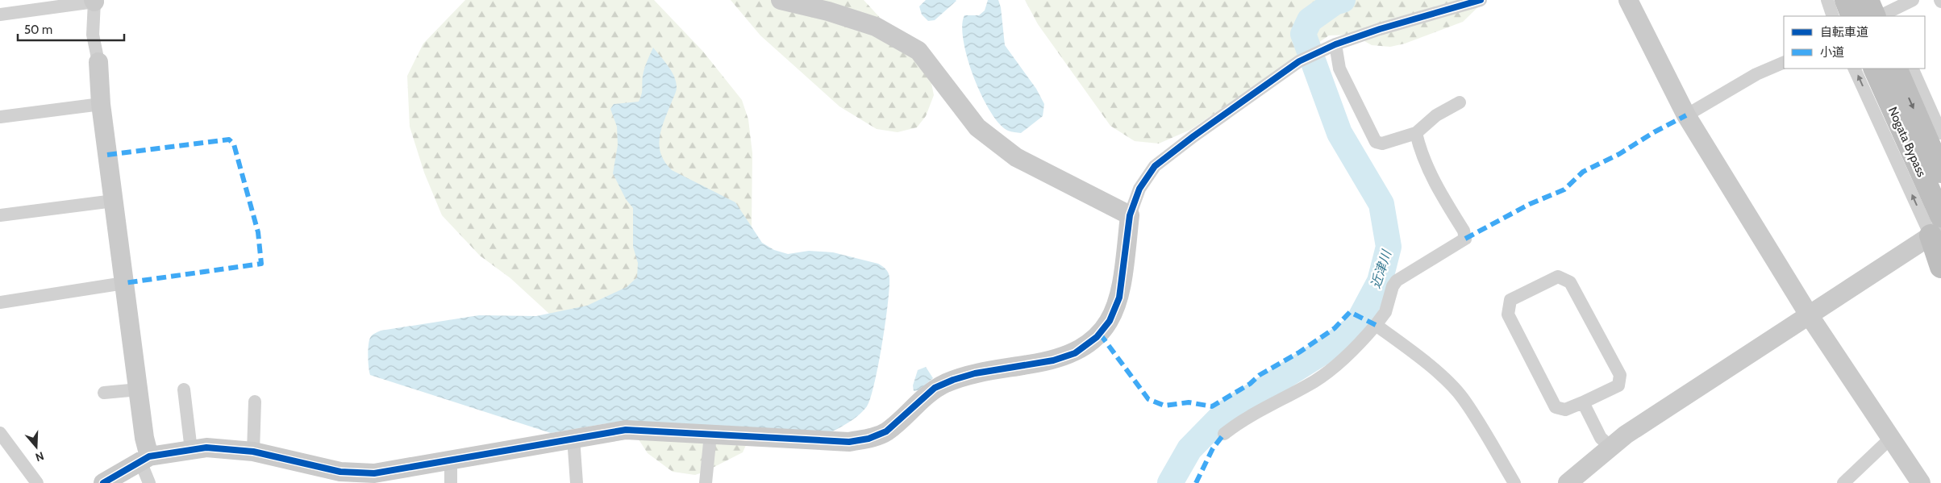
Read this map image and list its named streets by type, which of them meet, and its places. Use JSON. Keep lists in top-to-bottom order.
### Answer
{
  "streets": {
    "highway": ["Nogata Bypass"]
  },
  "water": ["近津川"],
  "legend": ["自転車道", "小道"],
  "scale_bar": "50 m",
  "north": "bottom"
}
